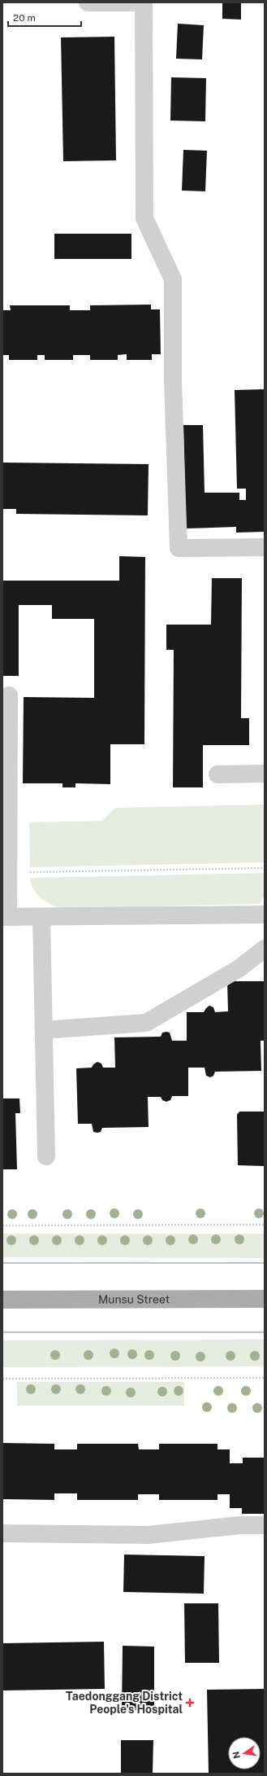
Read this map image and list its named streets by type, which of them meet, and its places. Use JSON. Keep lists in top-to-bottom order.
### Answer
{
  "streets": {
    "main road": ["Munsu Street"]
  },
  "places": {
    "health": ["Taedonggang District People's Hospital"]
  },
  "scale_bar": "20 m",
  "north": "left"
}
